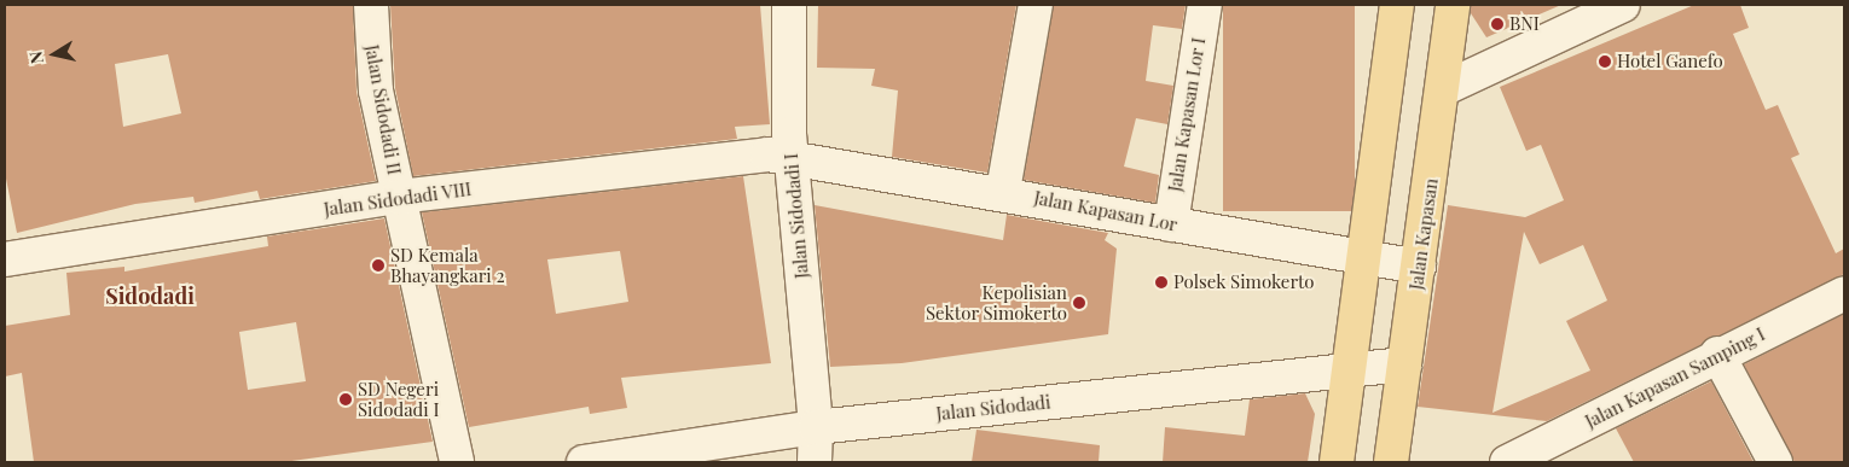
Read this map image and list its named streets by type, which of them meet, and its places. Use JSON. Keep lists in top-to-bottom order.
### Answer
{
  "streets": {
    "main road": ["Jalan Kapasan"],
    "street": [
      "Jalan Sidodadi II",
      "Jalan Kapasan Lor I",
      "Jalan Sidodadi VIII",
      "Jalan Kapasan Lor",
      "Jalan Sidodadi I",
      "Jalan Kapasan Samping I",
      "Jalan Sidodadi"
    ]
  },
  "crossings": [
    ["Jalan Sidodadi II", "Jalan Sidodadi VIII"],
    ["Jalan Kapasan Lor I", "Jalan Kapasan Lor"],
    ["Jalan Sidodadi VIII", "Jalan Kapasan Lor"],
    ["Jalan Sidodadi VIII", "Jalan Sidodadi I"],
    ["Jalan Kapasan Lor", "Jalan Sidodadi I"],
    ["Jalan Kapasan Lor", "Jalan Kapasan"],
    ["Jalan Sidodadi I", "Jalan Sidodadi"],
    ["Jalan Kapasan", "Jalan Sidodadi"]
  ],
  "districts": ["Sidodadi"],
  "places": [
    "BNI",
    "Hotel Ganefo",
    "SD Kemala Bhayangkari 2",
    "Polsek Simokerto",
    "Kepolisian Sektor Simokerto",
    "SD Negeri Sidodadi I"
  ],
  "north": "left"
}
